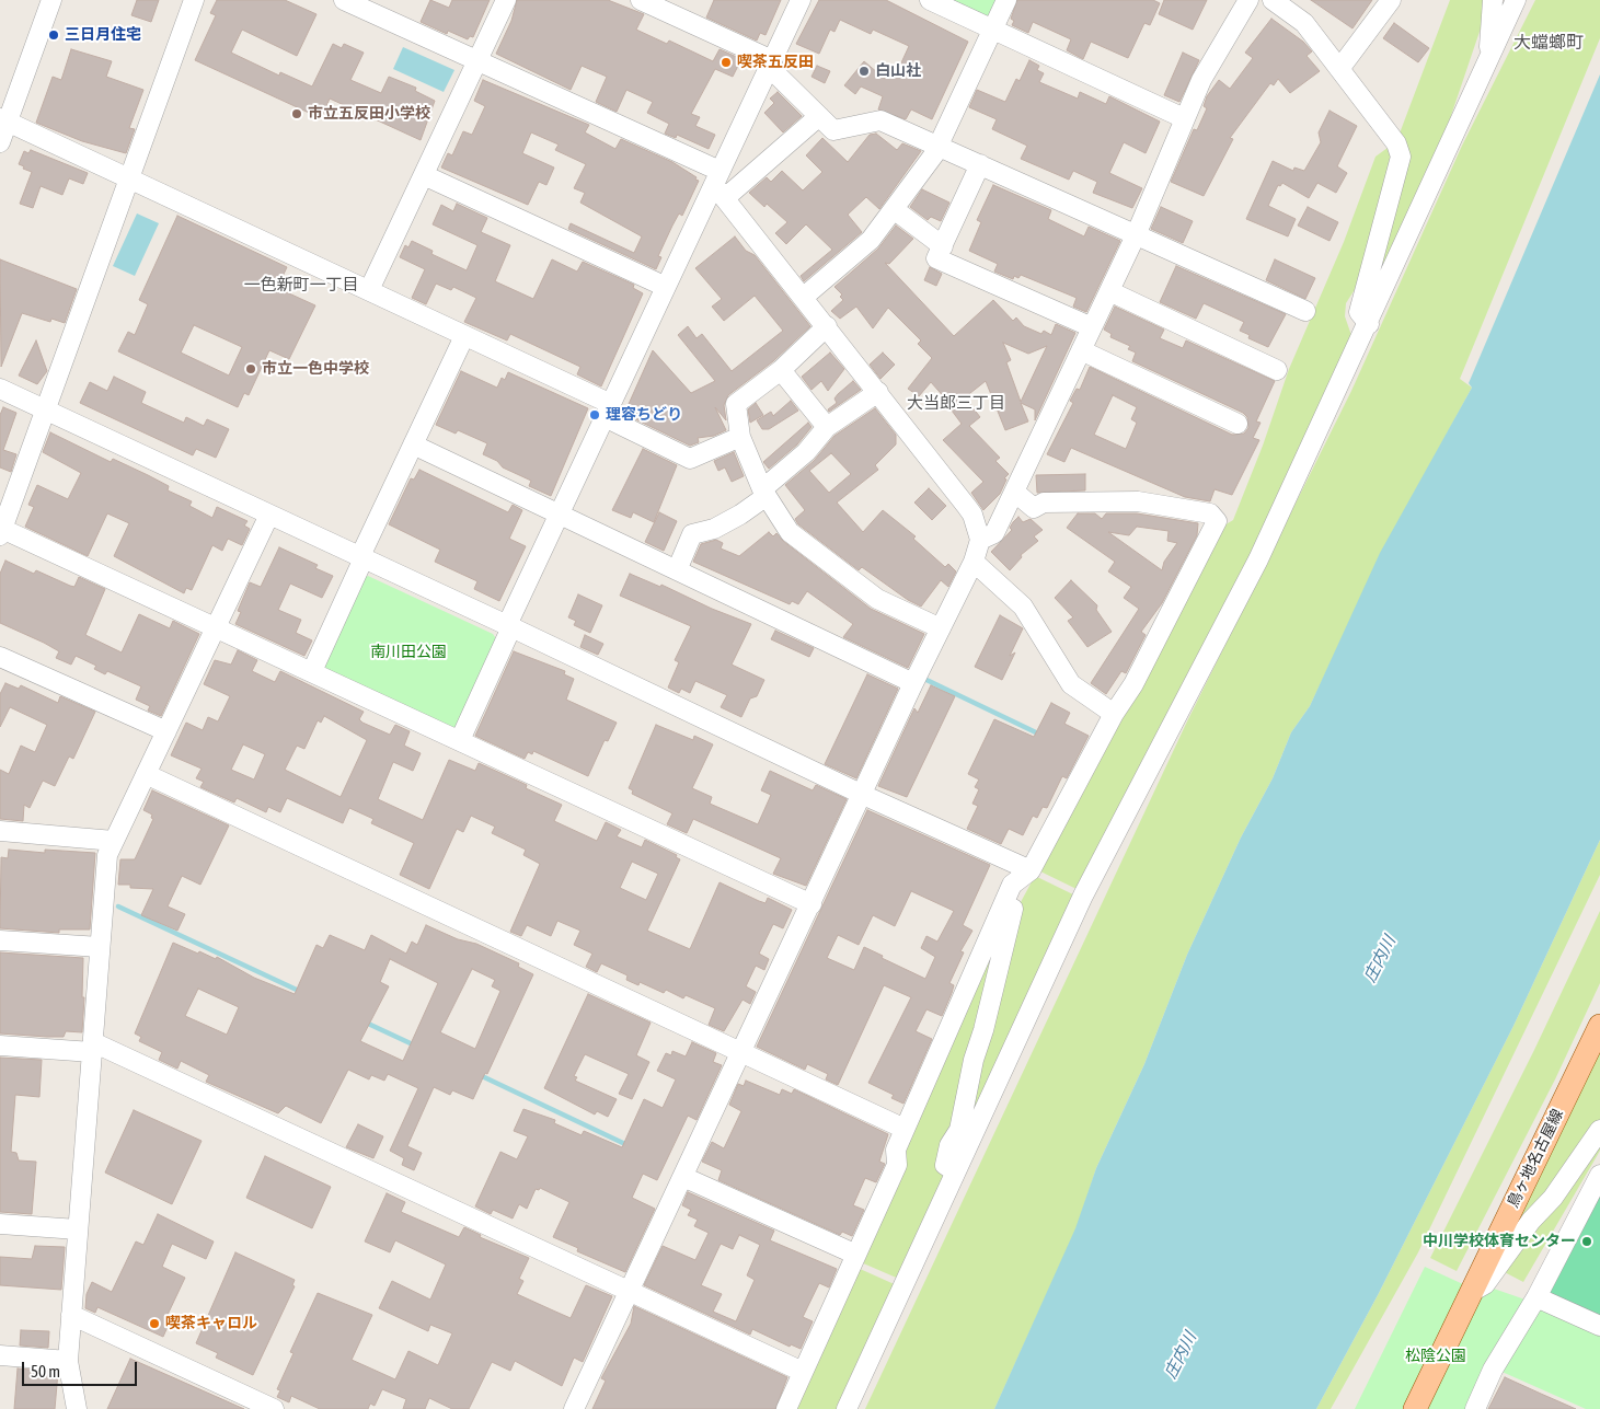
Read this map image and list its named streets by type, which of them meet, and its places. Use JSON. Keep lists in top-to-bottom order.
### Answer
{
  "streets": {
    "main road": ["鳥ヶ地名古屋線"]
  },
  "districts": ["大蟷螂町", "一色新町一丁目", "大当郎三丁目"],
  "water": ["庄内川"],
  "parks": ["南川田公園", "松陰公園"],
  "places": [
    "三日月住宅",
    "喫茶五反田",
    "白山社",
    "市立五反田小学校",
    "市立一色中学校",
    "理容ちどり",
    "中川学校体育センター",
    "喫茶キャロル"
  ],
  "scale_bar": "50 m"
}
